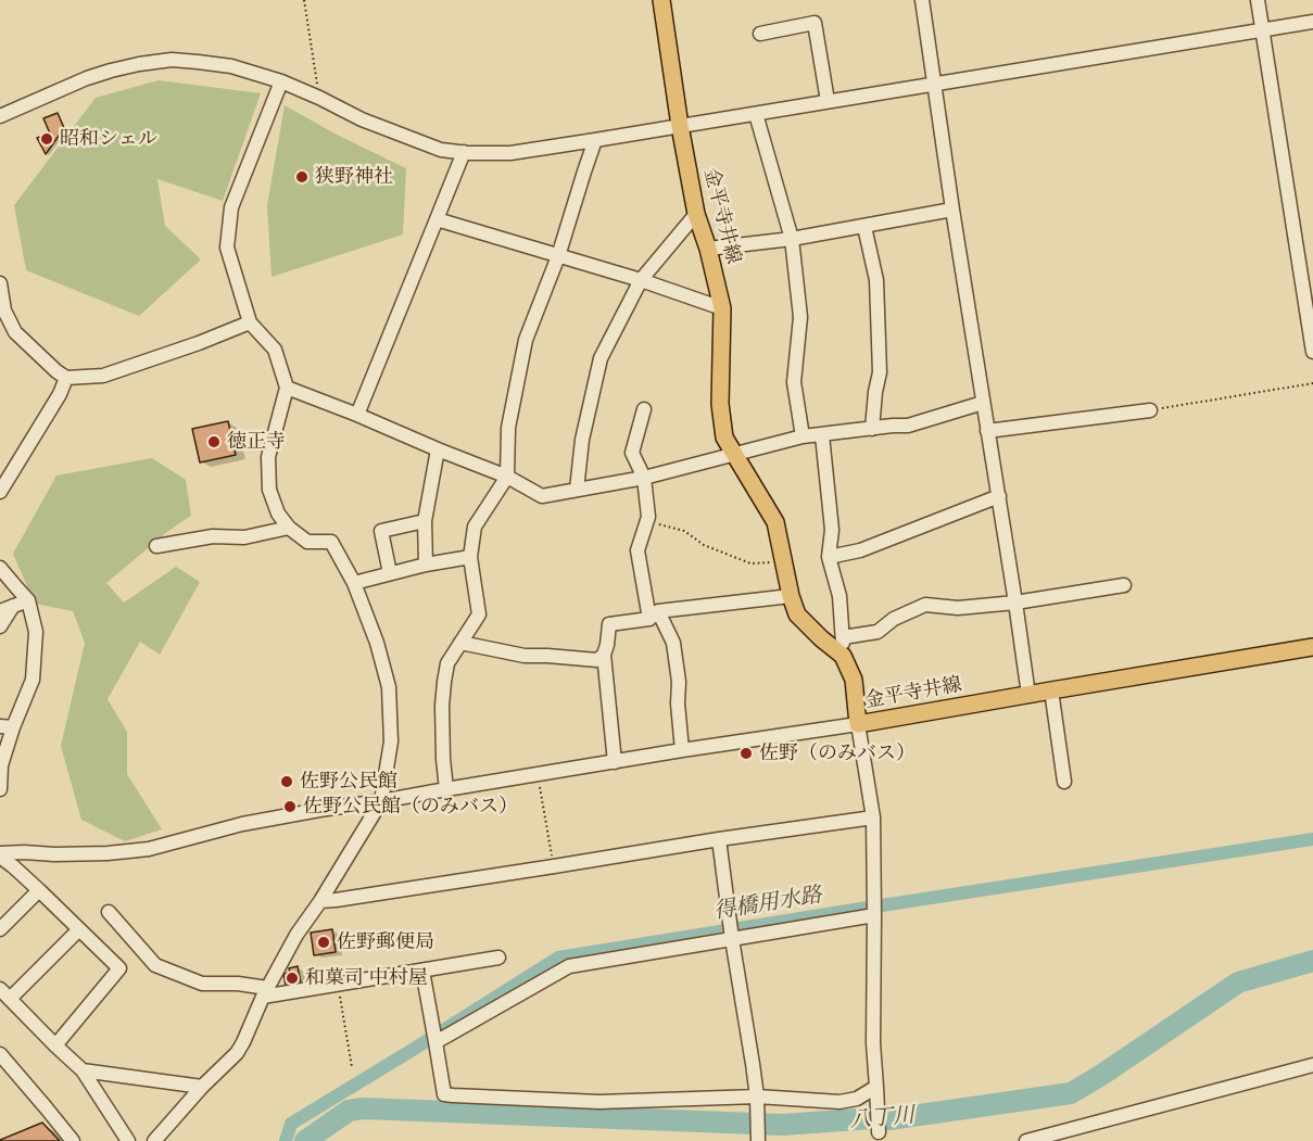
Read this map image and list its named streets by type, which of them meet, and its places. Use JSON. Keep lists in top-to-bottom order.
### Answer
{
  "streets": {
    "main road": ["金平寺井線"]
  },
  "water": ["得橋用水路", "八丁川"],
  "places": [
    "昭和シェル",
    "狭野神社",
    "徳正寺",
    "佐野（のみバス）",
    "佐野公民館",
    "佐野公民館（のみバス）",
    "佐野郵便局",
    "和菓司 中村屋"
  ]
}
